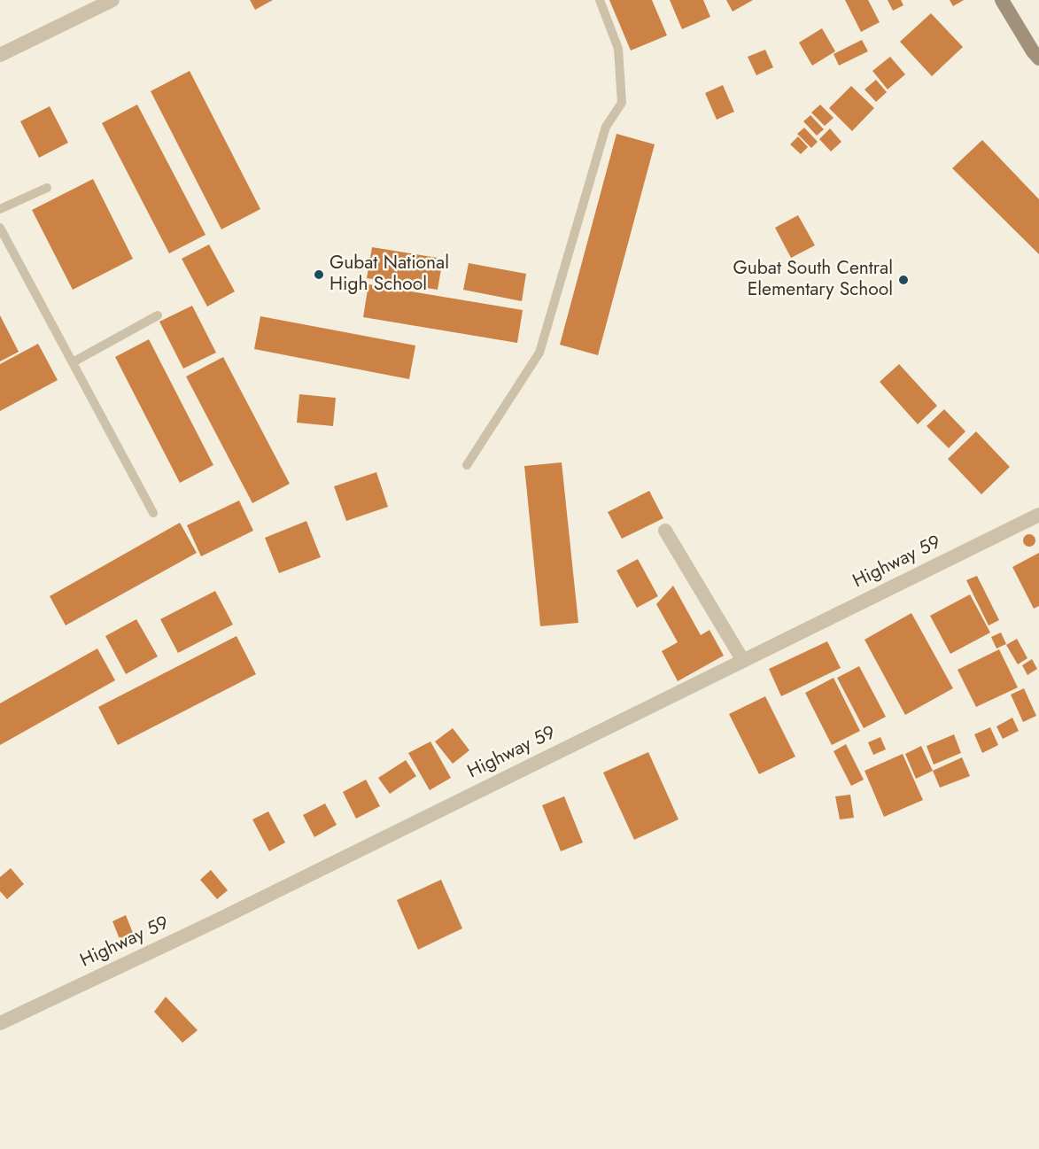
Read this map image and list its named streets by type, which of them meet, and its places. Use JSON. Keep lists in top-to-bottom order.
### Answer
{
  "streets": {
    "street": ["Highway 59"]
  },
  "places": ["Gubat National High School", "Gubat South Central Elementary School"]
}
